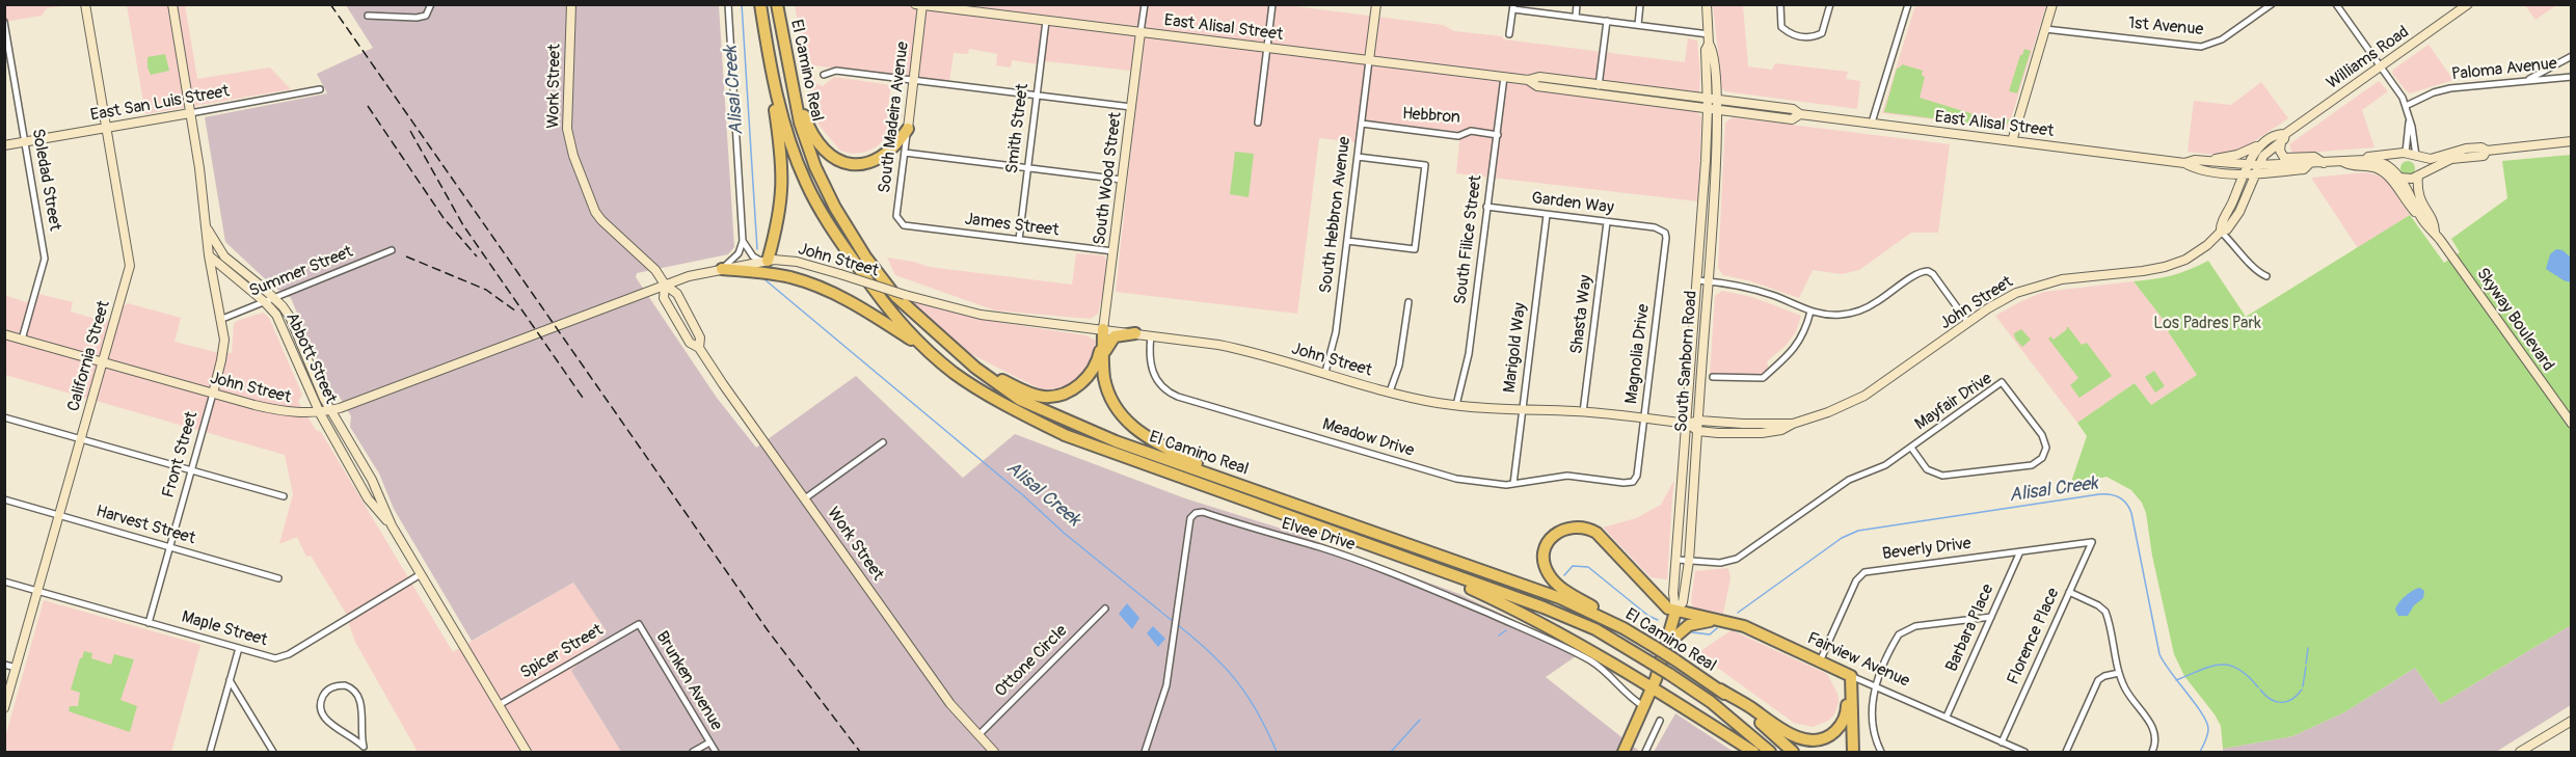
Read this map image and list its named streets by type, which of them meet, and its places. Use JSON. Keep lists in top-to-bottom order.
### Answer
{
  "streets": {
    "highway": ["El Camino Real", "South Sanborn Road", "Fairview Avenue"],
    "main road": [
      "East Alisal Street",
      "Williams Road",
      "Work Street",
      "East San Luis Street",
      "South Madeira Avenue",
      "South Wood Street",
      "John Street",
      "Skyway Boulevard",
      "California Street",
      "Abbott Street",
      "Front Street"
    ],
    "street": [
      "1st Avenue",
      "Paloma Avenue",
      "Hebbron",
      "Smith Street",
      "Soledad Street",
      "Garden Way",
      "South Hebbron Avenue",
      "James Street",
      "South Filice Street",
      "Summer Street",
      "Shasta Way",
      "Marigold Way",
      "Magnolia Drive",
      "Mayfair Drive",
      "Meadow Drive",
      "Harvest Street",
      "Elvee Drive",
      "Beverly Drive",
      "Barbara Place",
      "Maple Street",
      "Florence Place",
      "Spicer Street",
      "Ottone Circle",
      "Brunken Avenue"
    ]
  },
  "crossings": [
    ["East Alisal Street", "Williams Road"],
    ["East Alisal Street", "South Madeira Avenue"],
    ["East Alisal Street", "Smith Street"],
    ["East Alisal Street", "South Wood Street"],
    ["East Alisal Street", "South Hebbron Avenue"],
    ["East Alisal Street", "South Filice Street"],
    ["East Alisal Street", "John Street"],
    ["East Alisal Street", "Skyway Boulevard"],
    ["East Alisal Street", "South Sanborn Road"],
    ["Williams Road", "John Street"],
    ["Work Street", "John Street"],
    ["Work Street", "Ottone Circle"],
    ["East San Luis Street", "Soledad Street"],
    ["East San Luis Street", "California Street"],
    ["Hebbron", "South Hebbron Avenue"],
    ["Hebbron", "South Filice Street"],
    ["South Madeira Avenue", "James Street"],
    ["Smith Street", "James Street"],
    ["South Wood Street", "James Street"],
    ["South Wood Street", "John Street"],
    ["Soledad Street", "John Street"],
    ["Garden Way", "South Filice Street"],
    ["Garden Way", "Shasta Way"],
    ["Garden Way", "Marigold Way"],
    ["Garden Way", "Magnolia Drive"],
    ["South Hebbron Avenue", "John Street"],
    ["South Filice Street", "John Street"],
    ["John Street", "Shasta Way"],
    ["John Street", "Marigold Way"],
    ["John Street", "Magnolia Drive"],
    ["John Street", "California Street"],
    ["John Street", "Abbott Street"],
    ["John Street", "South Sanborn Road"],
    ["John Street", "Meadow Drive"],
    ["John Street", "Front Street"],
    ["Summer Street", "Abbott Street"],
    ["Summer Street", "Front Street"],
    ["Marigold Way", "Meadow Drive"],
    ["Magnolia Drive", "Meadow Drive"],
    ["California Street", "Harvest Street"],
    ["California Street", "Maple Street"],
    ["Abbott Street", "Front Street"],
    ["Abbott Street", "Maple Street"],
    ["Abbott Street", "Spicer Street"],
    ["South Sanborn Road", "Mayfair Drive"],
    ["South Sanborn Road", "Elvee Drive"],
    ["South Sanborn Road", "Fairview Avenue"],
    ["Front Street", "Harvest Street"],
    ["Front Street", "Maple Street"],
    ["Beverly Drive", "Barbara Place"],
    ["Beverly Drive", "Florence Place"],
    ["Beverly Drive", "Fairview Avenue"],
    ["Barbara Place", "Fairview Avenue"],
    ["Florence Place", "Fairview Avenue"],
    ["Spicer Street", "Brunken Avenue"]
  ],
  "water": ["Alisal Creek"],
  "parks": ["Los Padres Park"]
}
